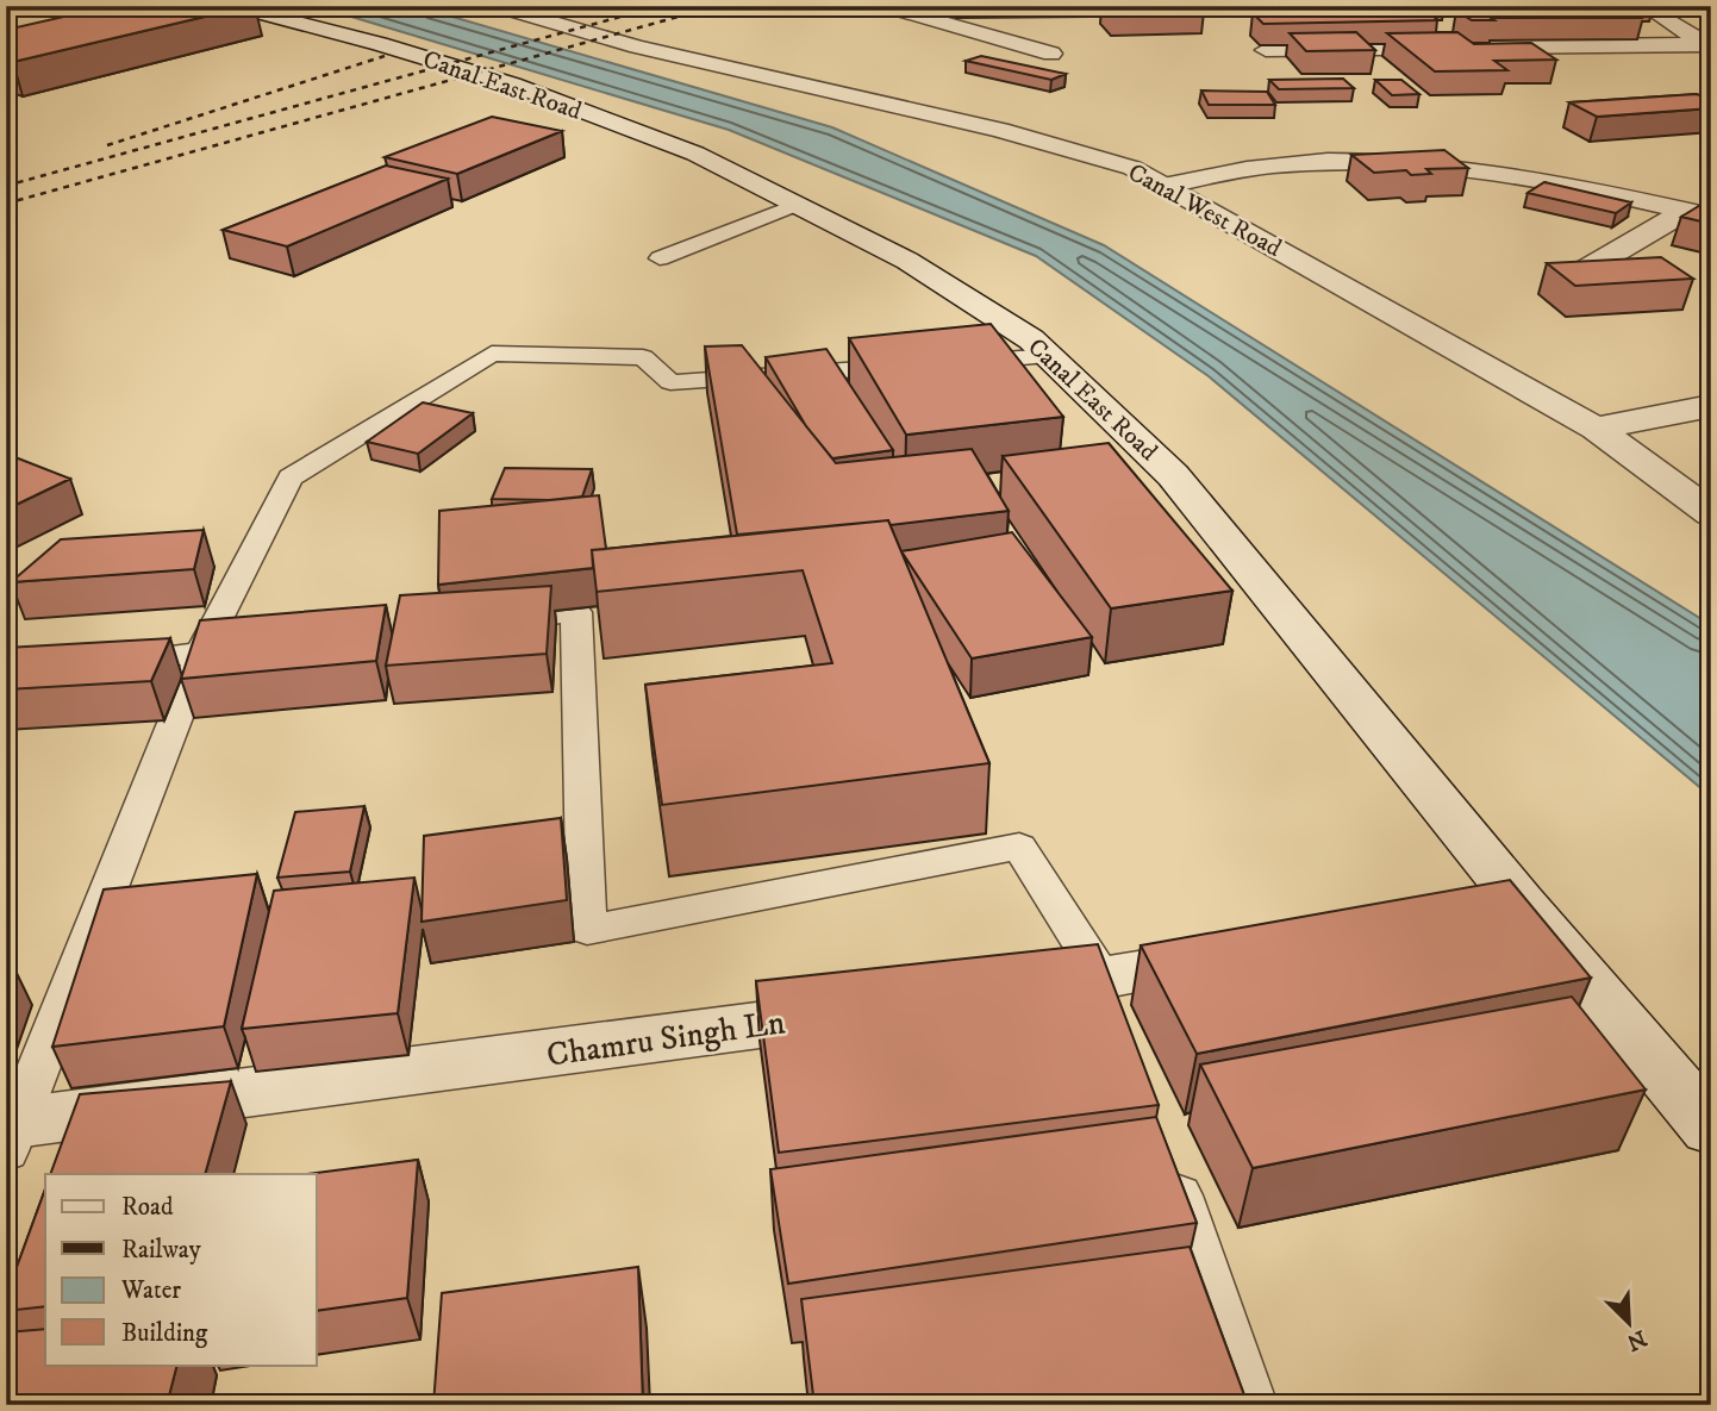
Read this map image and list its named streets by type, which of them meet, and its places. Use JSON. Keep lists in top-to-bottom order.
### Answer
{
  "streets": {
    "street": ["Canal East Road", "Canal West Road", "Chamru Singh Ln"]
  },
  "legend": [
    "Road",
    "Railway",
    "Water",
    "Building"
  ],
  "north": "bottom right"
}
